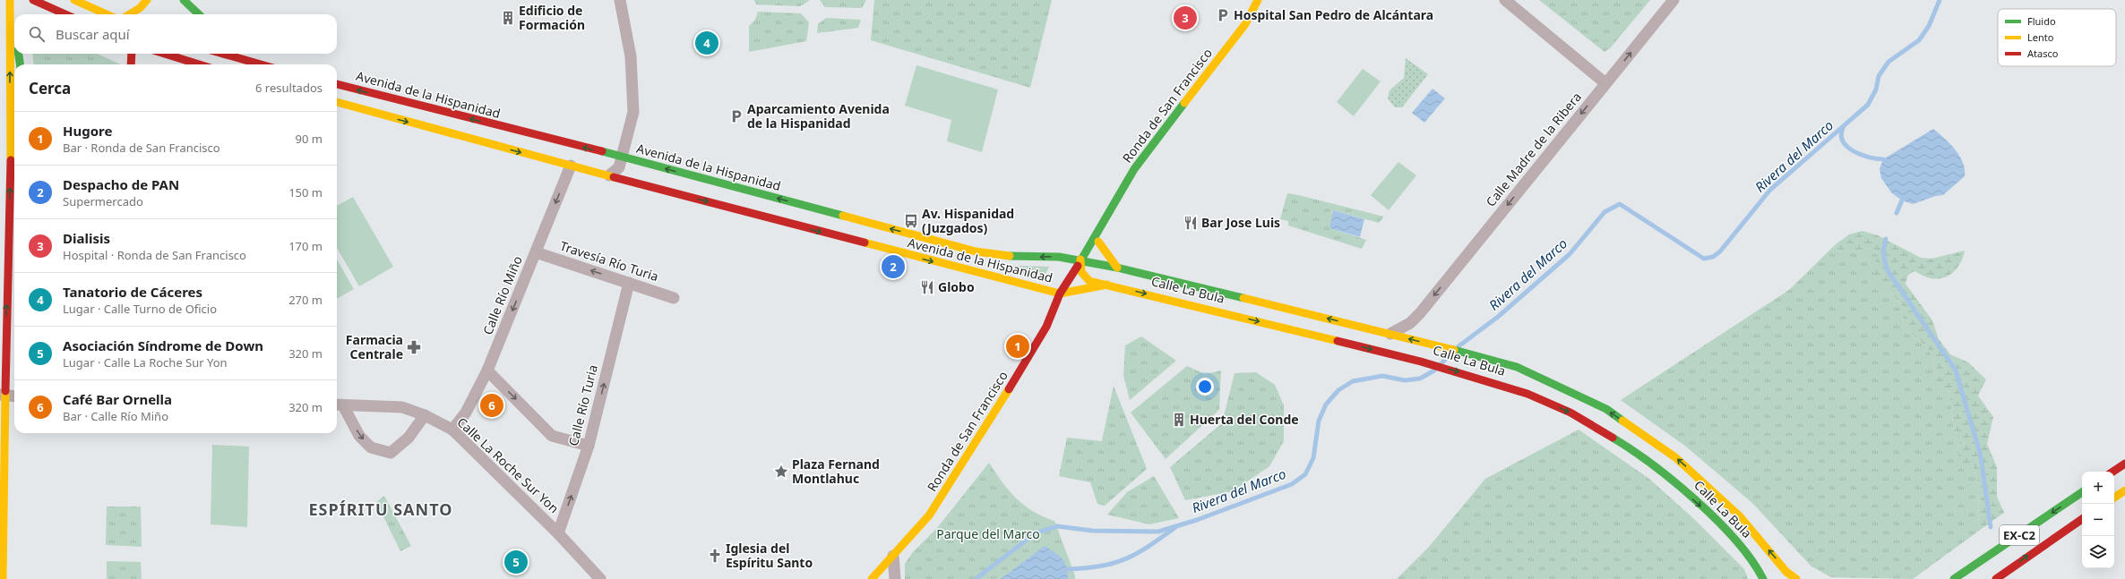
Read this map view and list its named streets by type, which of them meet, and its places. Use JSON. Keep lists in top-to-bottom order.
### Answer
{
  "streets": {
    "main road": [
      "Avenida de la Hispanidad",
      "Ronda de San Francisco",
      "Calle La Bula",
      "EX-C2"
    ],
    "street": [
      "Calle Madre de la Ribera",
      "Travesía Río Turia",
      "Calle Río Miño",
      "Calle Río Turia",
      "Calle La Roche Sur Yon"
    ]
  },
  "crossings": [
    ["Avenida de la Hispanidad", "Ronda de San Francisco"],
    ["Avenida de la Hispanidad", "Calle La Bula"],
    ["Avenida de la Hispanidad", "Calle Río Miño"],
    ["Ronda de San Francisco", "Calle La Bula"],
    ["Calle Madre de la Ribera", "Calle La Bula"],
    ["Travesía Río Turia", "Calle Río Miño"],
    ["Travesía Río Turia", "Calle Río Turia"],
    ["Calle Río Miño", "Calle La Roche Sur Yon"],
    ["Calle Río Turia", "Calle La Roche Sur Yon"]
  ],
  "one_way": ["Travesía Río Turia", "Calle Río Miño", "Calle Río Turia"],
  "districts": ["ESPÍRITU SANTO"],
  "water": ["Rivera del Marco"],
  "parks": ["Parque del Marco"],
  "places": {
    "parking": ["Hospital San Pedro de Alcántara", "Aparcamiento Avenida de la Hispanidad"],
    "building": ["Edificio de Formación", "Huerta del Conde"],
    "bus stop": ["Av. Hispanidad (Juzgados)"],
    "restaurant": ["Bar Jose Luis", "Globo"],
    "pharmacy": ["Farmacia Centrale"],
    "place": ["Plaza Fernand Montlahuc"],
    "church": ["Iglesia del Espíritu Santo"]
  },
  "legend": ["Fluido", "Lento", "Atasco"],
  "page": {
    "pins": [
      "3",
      "4",
      "2",
      "1",
      "6",
      "5"
    ],
    "search": "Buscar aquí",
    "heading": ["Cerca", "6 resultados"],
    "list": [
      {
        "mark": "1",
        "name": "Hugore",
        "note": "Bar · Ronda de San Francisco",
        "value": "90 m"
      },
      {
        "mark": "2",
        "name": "Despacho de PAN",
        "note": "Supermercado",
        "value": "150 m"
      },
      {
        "mark": "3",
        "name": "Dialisis",
        "note": "Hospital · Ronda de San Francisco",
        "value": "170 m"
      },
      {
        "mark": "4",
        "name": "Tanatorio de Cáceres",
        "note": "Lugar · Calle Turno de Oficio",
        "value": "270 m"
      },
      {
        "mark": "5",
        "name": "Asociación Síndrome de Down",
        "note": "Lugar · Calle La Roche Sur Yon",
        "value": "320 m"
      },
      {
        "mark": "6",
        "name": "Café Bar Ornella",
        "note": "Bar · Calle Río Miño",
        "value": "320 m"
      }
    ],
    "map_buttons": ["+", "−"]
  }
}
